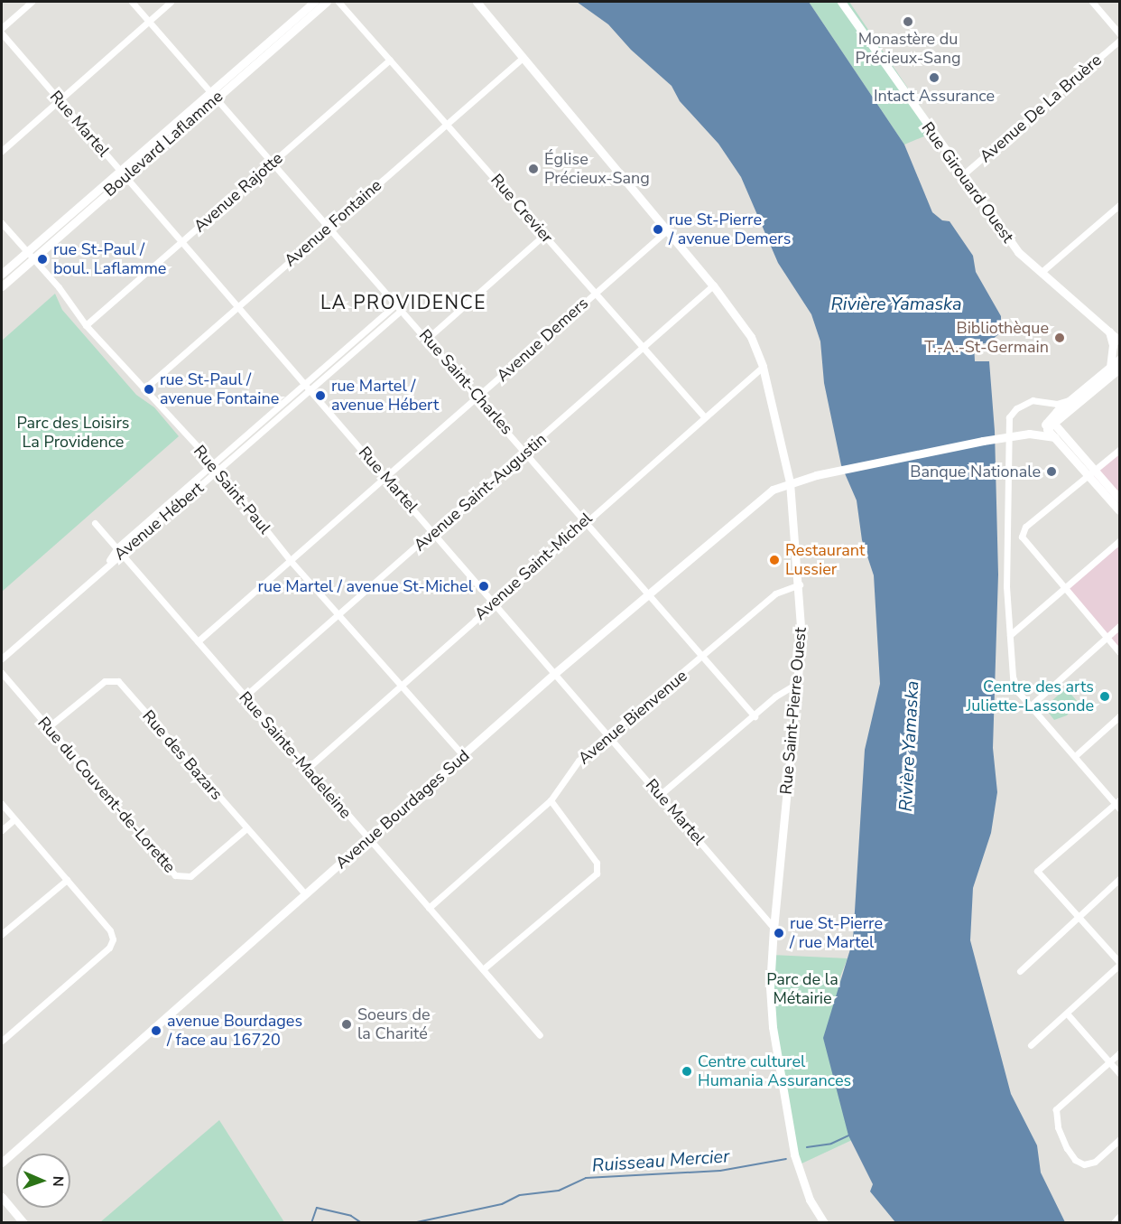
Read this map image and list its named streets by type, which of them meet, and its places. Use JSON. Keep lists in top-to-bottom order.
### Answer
{
  "streets": {
    "street": [
      "Avenue De La Bruère",
      "Rue Martel",
      "Boulevard Laflamme",
      "Rue Girouard Ouest",
      "Avenue Rajotte",
      "Rue Crevier",
      "Avenue Fontaine",
      "Avenue Demers",
      "Rue Saint-Charles",
      "Rue Saint-Paul",
      "Avenue Saint-Augustin",
      "Avenue Hébert",
      "Avenue Saint-Michel",
      "Rue Saint-Pierre Ouest",
      "Avenue Bienvenue",
      "Rue des Bazars",
      "Rue Sainte-Madeleine",
      "Rue du Couvent-de-Lorette",
      "Avenue Bourdages Sud"
    ]
  },
  "crossings": [
    ["Avenue De La Bruère", "Rue Girouard Ouest"],
    ["Rue Martel", "Boulevard Laflamme"],
    ["Rue Martel", "Avenue Rajotte"],
    ["Rue Martel", "Avenue Fontaine"],
    ["Rue Martel", "Avenue Demers"],
    ["Rue Martel", "Avenue Saint-Augustin"],
    ["Rue Martel", "Avenue Hébert"],
    ["Rue Martel", "Avenue Saint-Michel"],
    ["Rue Martel", "Rue Saint-Pierre Ouest"],
    ["Rue Martel", "Avenue Bienvenue"],
    ["Rue Martel", "Avenue Bourdages Sud"],
    ["Boulevard Laflamme", "Rue Saint-Charles"],
    ["Boulevard Laflamme", "Rue Saint-Paul"],
    ["Avenue Rajotte", "Rue Crevier"],
    ["Avenue Rajotte", "Rue Saint-Charles"],
    ["Avenue Rajotte", "Rue Saint-Paul"],
    ["Rue Crevier", "Avenue Fontaine"],
    ["Rue Crevier", "Avenue Demers"],
    ["Rue Crevier", "Avenue Saint-Augustin"],
    ["Rue Crevier", "Avenue Saint-Michel"],
    ["Avenue Fontaine", "Rue Saint-Charles"],
    ["Avenue Fontaine", "Rue Saint-Paul"],
    ["Avenue Fontaine", "Rue Saint-Pierre Ouest"],
    ["Avenue Demers", "Rue Saint-Charles"],
    ["Avenue Demers", "Rue Saint-Paul"],
    ["Avenue Demers", "Rue Saint-Pierre Ouest"],
    ["Avenue Demers", "Rue Sainte-Madeleine"],
    ["Rue Saint-Charles", "Avenue Saint-Augustin"],
    ["Rue Saint-Charles", "Avenue Hébert"],
    ["Rue Saint-Charles", "Avenue Saint-Michel"],
    ["Rue Saint-Charles", "Avenue Bienvenue"],
    ["Rue Saint-Charles", "Avenue Bourdages Sud"],
    ["Rue Saint-Paul", "Avenue Saint-Augustin"],
    ["Rue Saint-Paul", "Avenue Hébert"],
    ["Rue Saint-Paul", "Avenue Saint-Michel"],
    ["Rue Saint-Paul", "Avenue Bourdages Sud"],
    ["Avenue Saint-Augustin", "Rue Saint-Pierre Ouest"],
    ["Avenue Saint-Augustin", "Rue Sainte-Madeleine"],
    ["Avenue Hébert", "Rue Sainte-Madeleine"],
    ["Avenue Saint-Michel", "Rue Saint-Pierre Ouest"],
    ["Avenue Saint-Michel", "Rue Sainte-Madeleine"],
    ["Rue Saint-Pierre Ouest", "Avenue Bienvenue"],
    ["Rue Saint-Pierre Ouest", "Avenue Bourdages Sud"],
    ["Avenue Bienvenue", "Rue Sainte-Madeleine"],
    ["Rue des Bazars", "Rue du Couvent-de-Lorette"],
    ["Rue des Bazars", "Avenue Bourdages Sud"],
    ["Rue Sainte-Madeleine", "Avenue Bourdages Sud"]
  ],
  "districts": ["LA PROVIDENCE"],
  "water": ["Rivière Yamaska", "Ruisseau Mercier"],
  "parks": ["Parc des Loisirs La Providence", "Parc de la Métairie"],
  "places": [
    "Monastère du Précieux-Sang",
    "Intact Assurance",
    "Église Précieux-Sang",
    "rue St-Pierre / avenue Demers",
    "rue St-Paul / boul. Laflamme",
    "Bibliothèque T.-A.-St-Germain",
    "rue St-Paul / avenue Fontaine",
    "rue Martel / avenue Hébert",
    "Banque Nationale",
    "Restaurant Lussier",
    "rue Martel / avenue St-Michel",
    "Centre des arts Juliette-Lassonde",
    "rue St-Pierre / rue Martel",
    "Soeurs de la Charité",
    "avenue Bourdages / face au 16720",
    "Centre culturel Humania Assurances"
  ],
  "north": "right"
}
